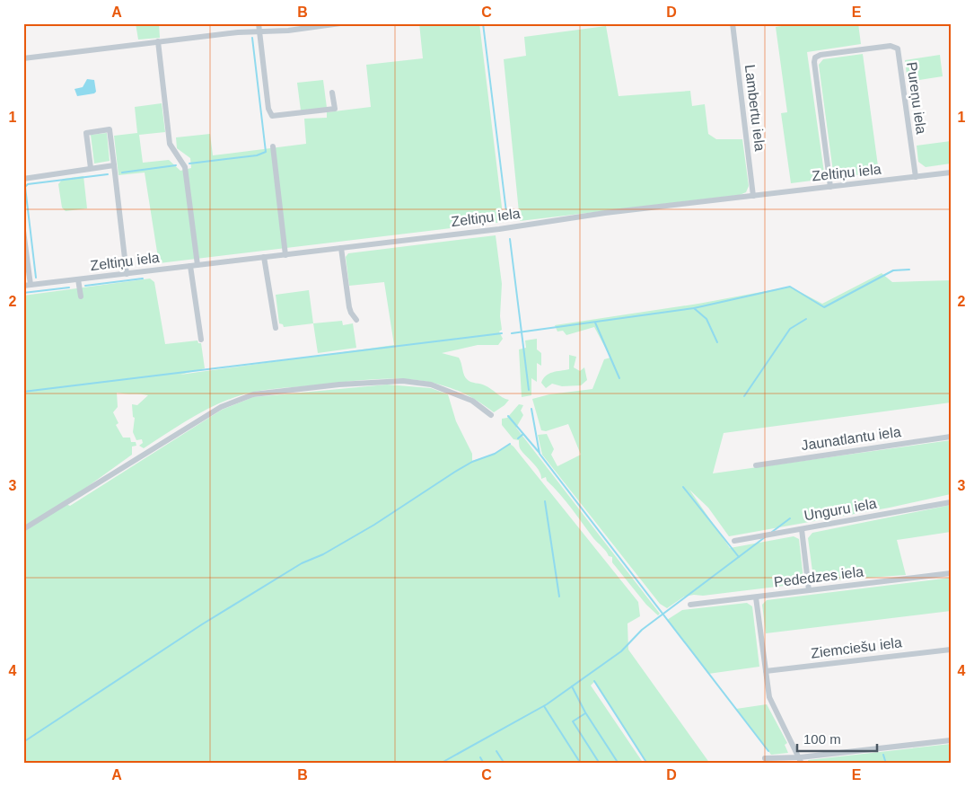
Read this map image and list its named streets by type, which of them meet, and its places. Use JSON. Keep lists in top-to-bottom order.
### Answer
{
  "streets": {
    "street": [
      "Pureņu iela",
      "Lambertu iela",
      "Zeltiņu iela",
      "Jaunatlantu iela",
      "Unguru iela",
      "Pededzes iela",
      "Ziemciešu iela"
    ]
  },
  "crossings": [
    ["Pureņu iela", "Zeltiņu iela"],
    ["Lambertu iela", "Zeltiņu iela"]
  ],
  "scale_bar": "100 m",
  "grid": {
    "columns": [
      "A",
      "B",
      "C",
      "D",
      "E"
    ],
    "rows": [
      "1",
      "2",
      "3",
      "4"
    ]
  }
}
